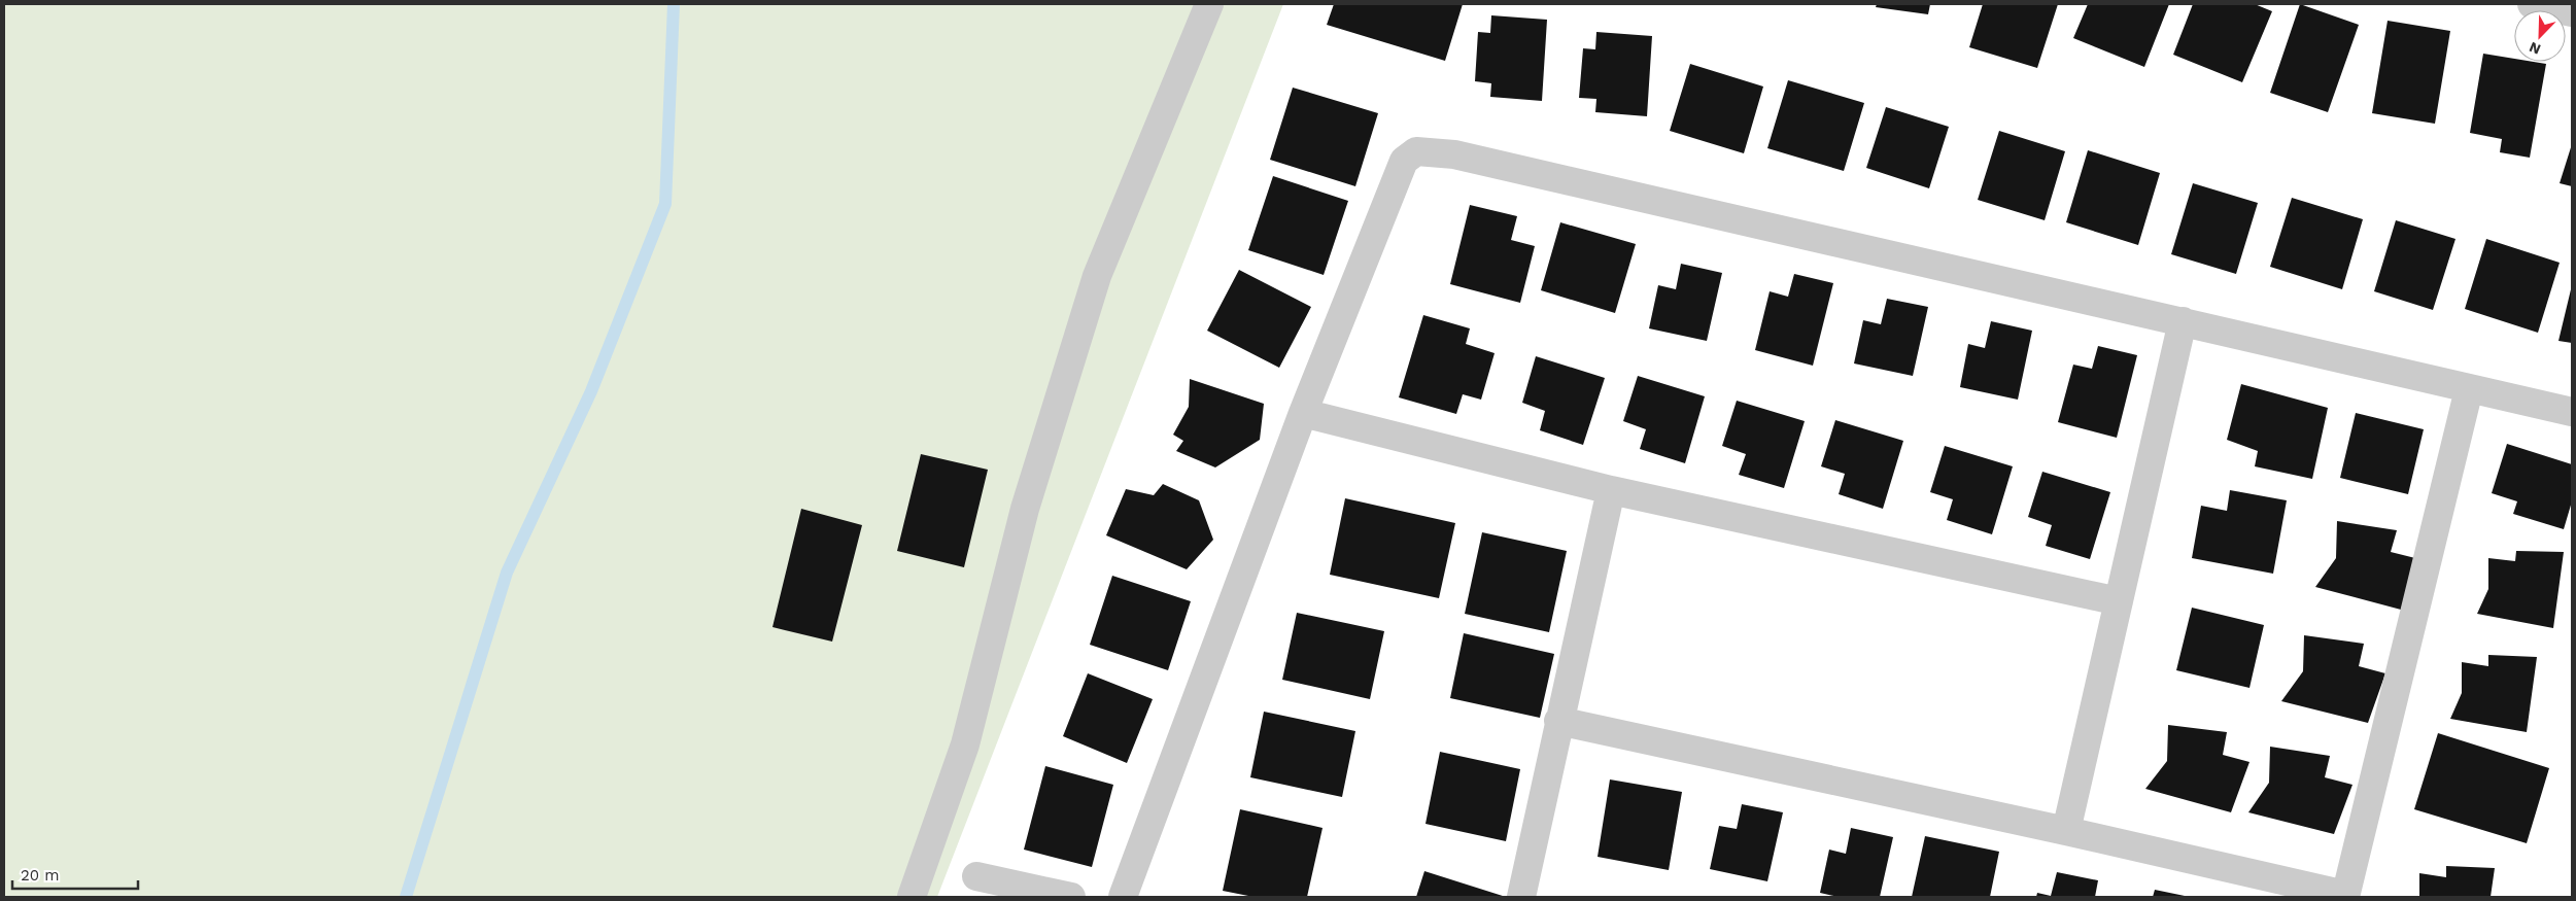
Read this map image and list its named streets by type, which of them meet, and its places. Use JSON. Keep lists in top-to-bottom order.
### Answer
{
  "scale_bar": "20 m",
  "north": "bottom left"
}
